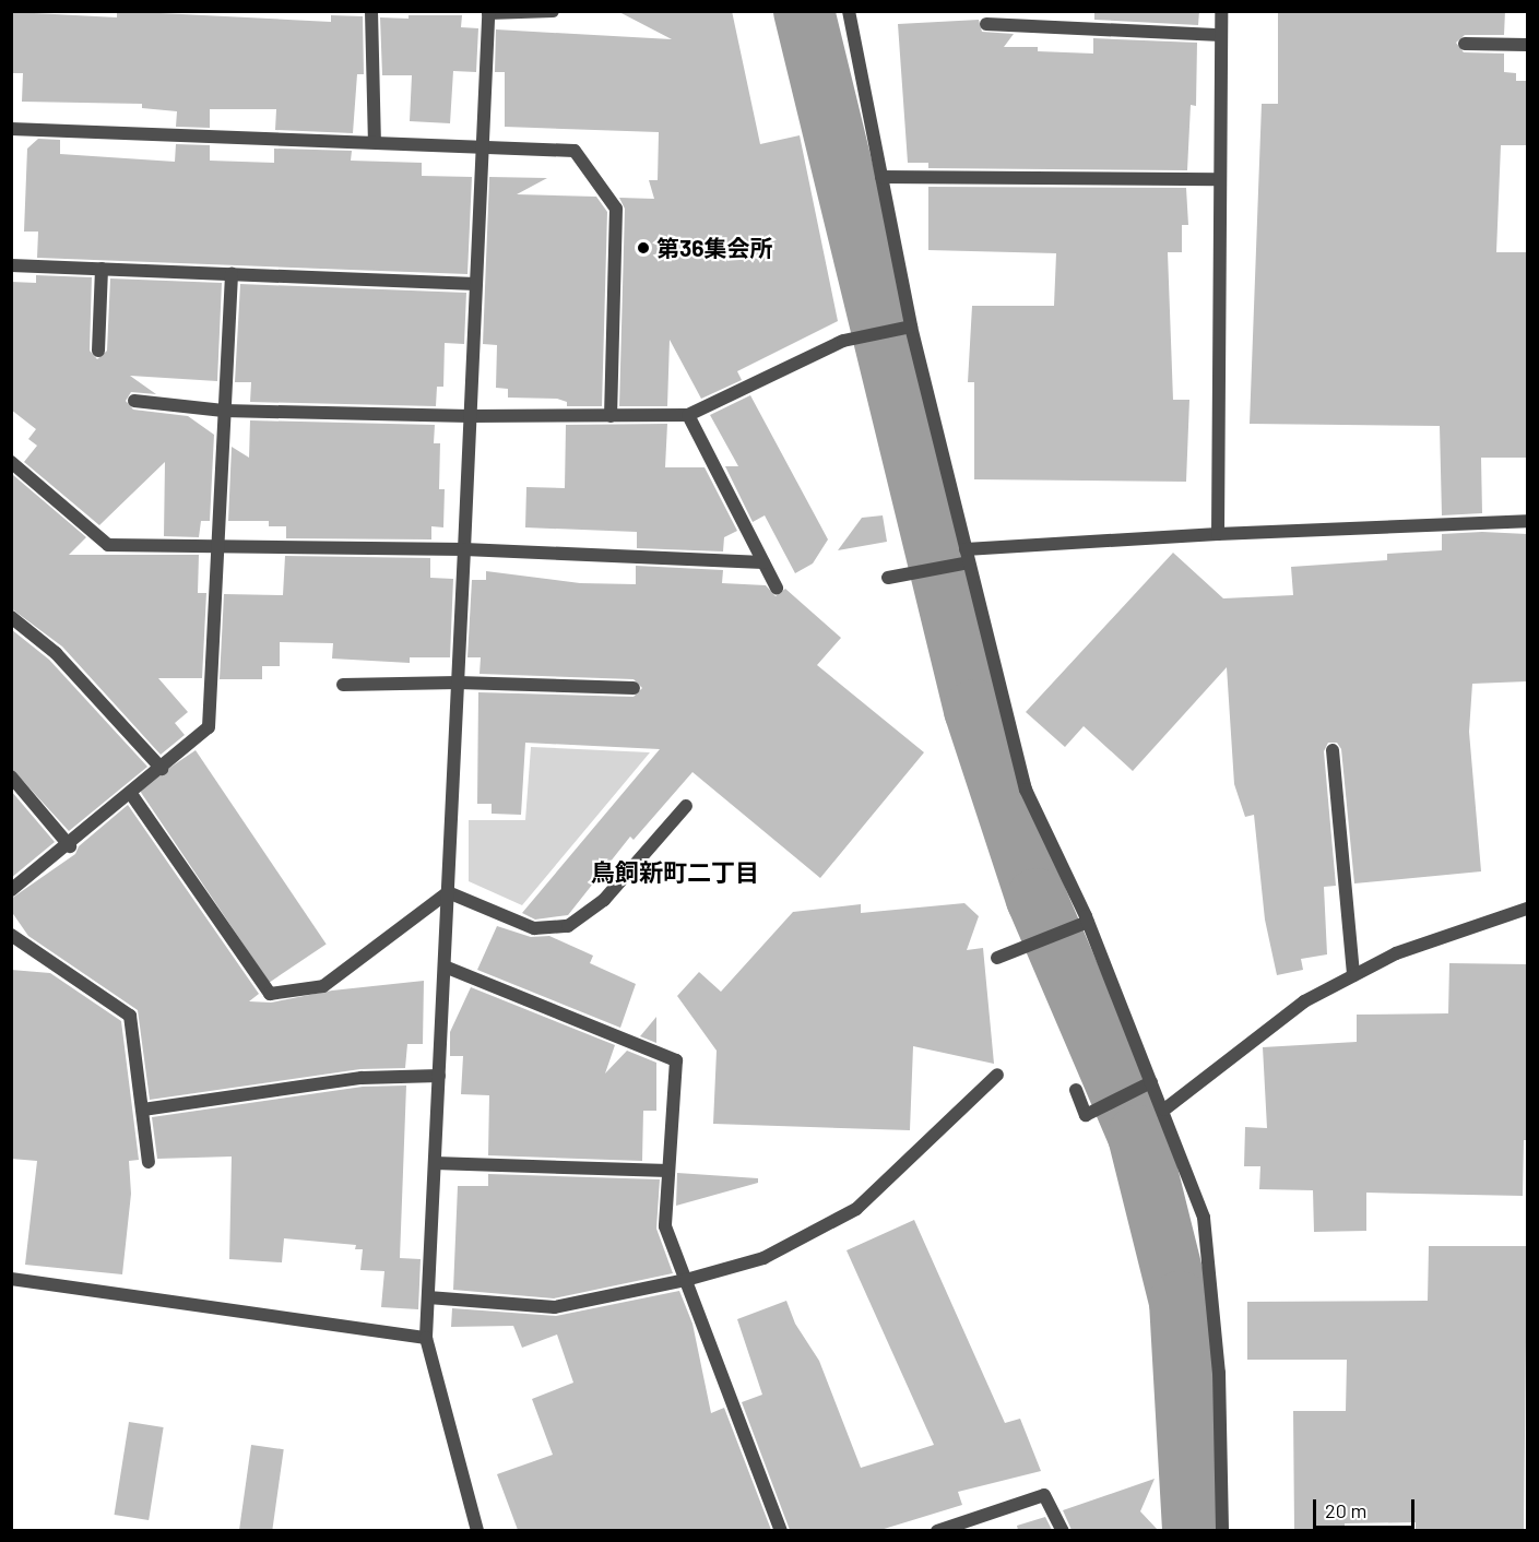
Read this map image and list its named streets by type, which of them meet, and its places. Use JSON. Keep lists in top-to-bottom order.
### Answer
{
  "districts": ["鳥飼新町二丁目"],
  "places": ["第36集会所"],
  "scale_bar": "20 m"
}
